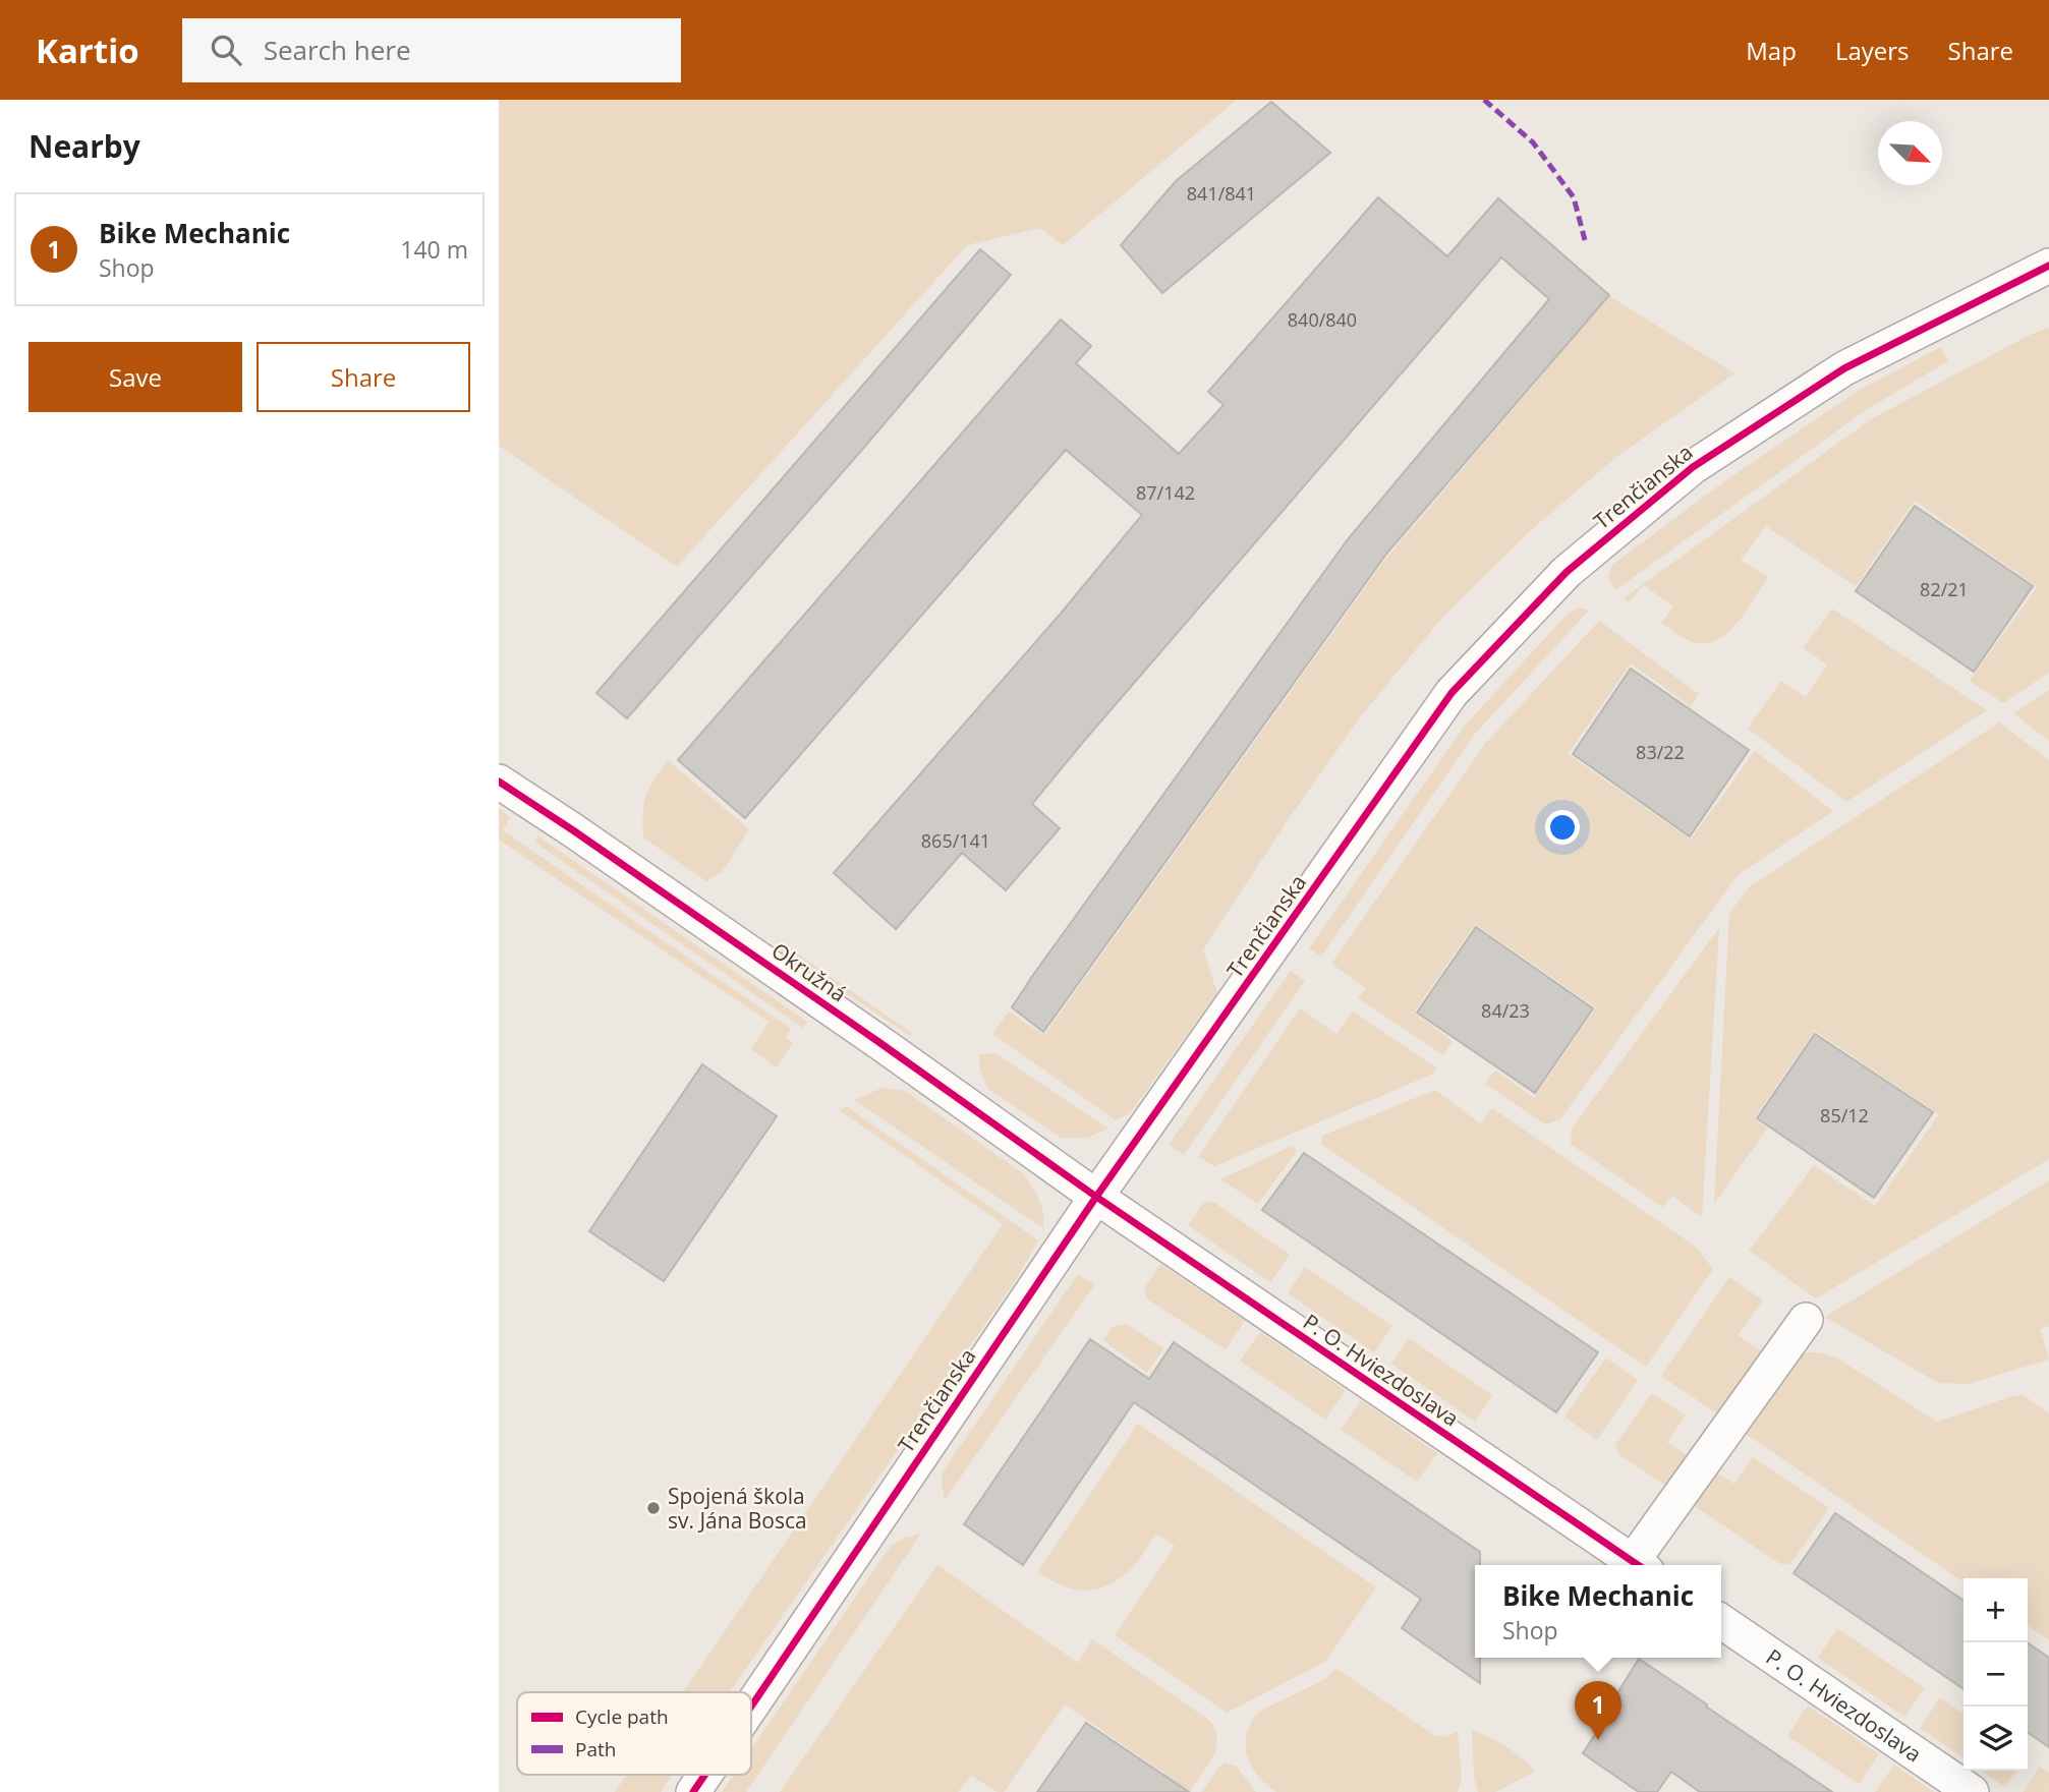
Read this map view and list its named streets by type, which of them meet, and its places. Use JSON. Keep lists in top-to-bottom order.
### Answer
{
  "streets": {
    "street": ["Trenčianska", "Okružná", "P. O. Hviezdoslava"]
  },
  "crossings": [
    ["Trenčianska", "Okružná"],
    ["Trenčianska", "P. O. Hviezdoslava"],
    ["Okružná", "P. O. Hviezdoslava"]
  ],
  "places": ["Spojená škola sv. Jána Bosca"],
  "house_numbers": [
    "841/841",
    "840/840",
    "87/142",
    "82/21",
    "83/22",
    "865/141",
    "84/23",
    "85/12"
  ],
  "legend": ["Cycle path", "Path"],
  "north": "bottom right",
  "page": {
    "header": "Kartio",
    "search": "Search here",
    "nav": ["Map", "Layers", "Share"],
    "heading": "Nearby",
    "list": [
      {
        "mark": "1",
        "name": "Bike Mechanic",
        "note": "Shop",
        "value": "140 m"
      }
    ],
    "buttons": ["Save", "Share"],
    "popup": ["Bike Mechanic", "Shop"],
    "map_buttons": ["+", "−"],
    "pins": "1"
  }
}
